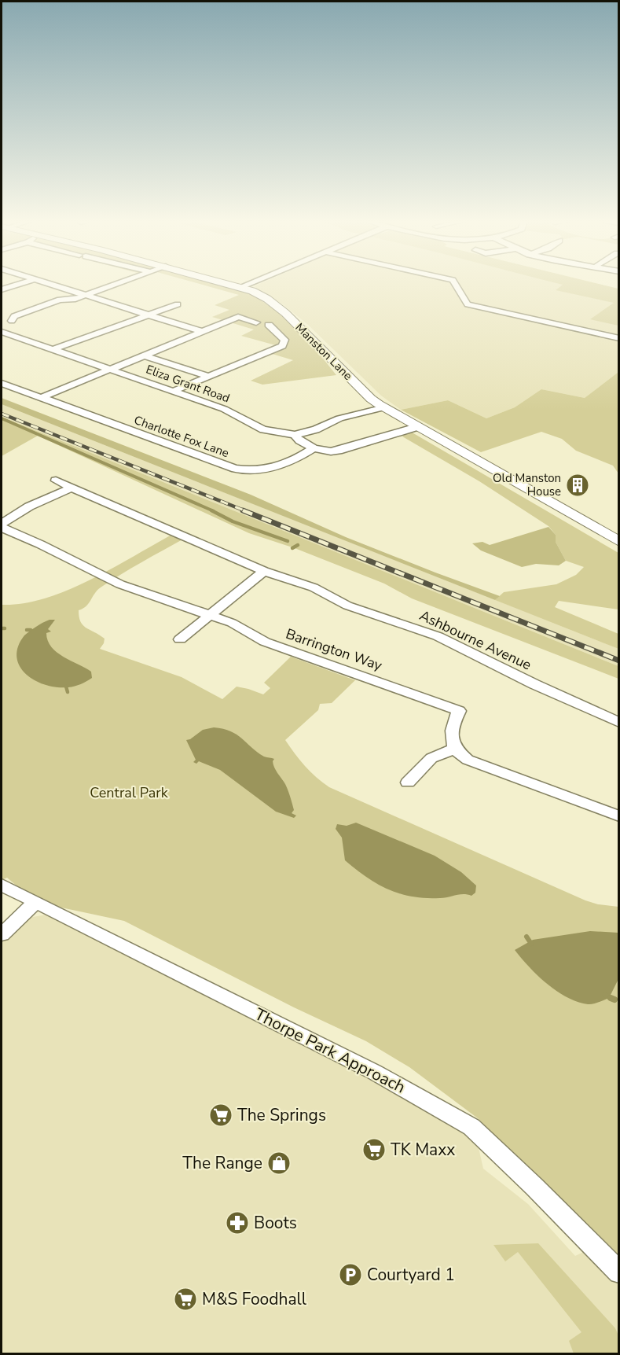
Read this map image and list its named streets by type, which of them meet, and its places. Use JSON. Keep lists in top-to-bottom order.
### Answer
{
  "streets": {
    "street": [
      "Manston Lane",
      "Eliza Grant Road",
      "Charlotte Fox Lane",
      "Ashbourne Avenue",
      "Barrington Way",
      "Thorpe Park Approach"
    ]
  },
  "crossings": [
    ["Manston Lane", "Eliza Grant Road"],
    ["Eliza Grant Road", "Charlotte Fox Lane"]
  ],
  "parks": ["Central Park"],
  "places": {
    "building": ["Old Manston House"],
    "supermarket": ["The Springs", "TK Maxx", "M&S Foodhall"],
    "shop": ["The Range"],
    "pharmacy": ["Boots"],
    "parking": ["Courtyard 1"]
  }
}
